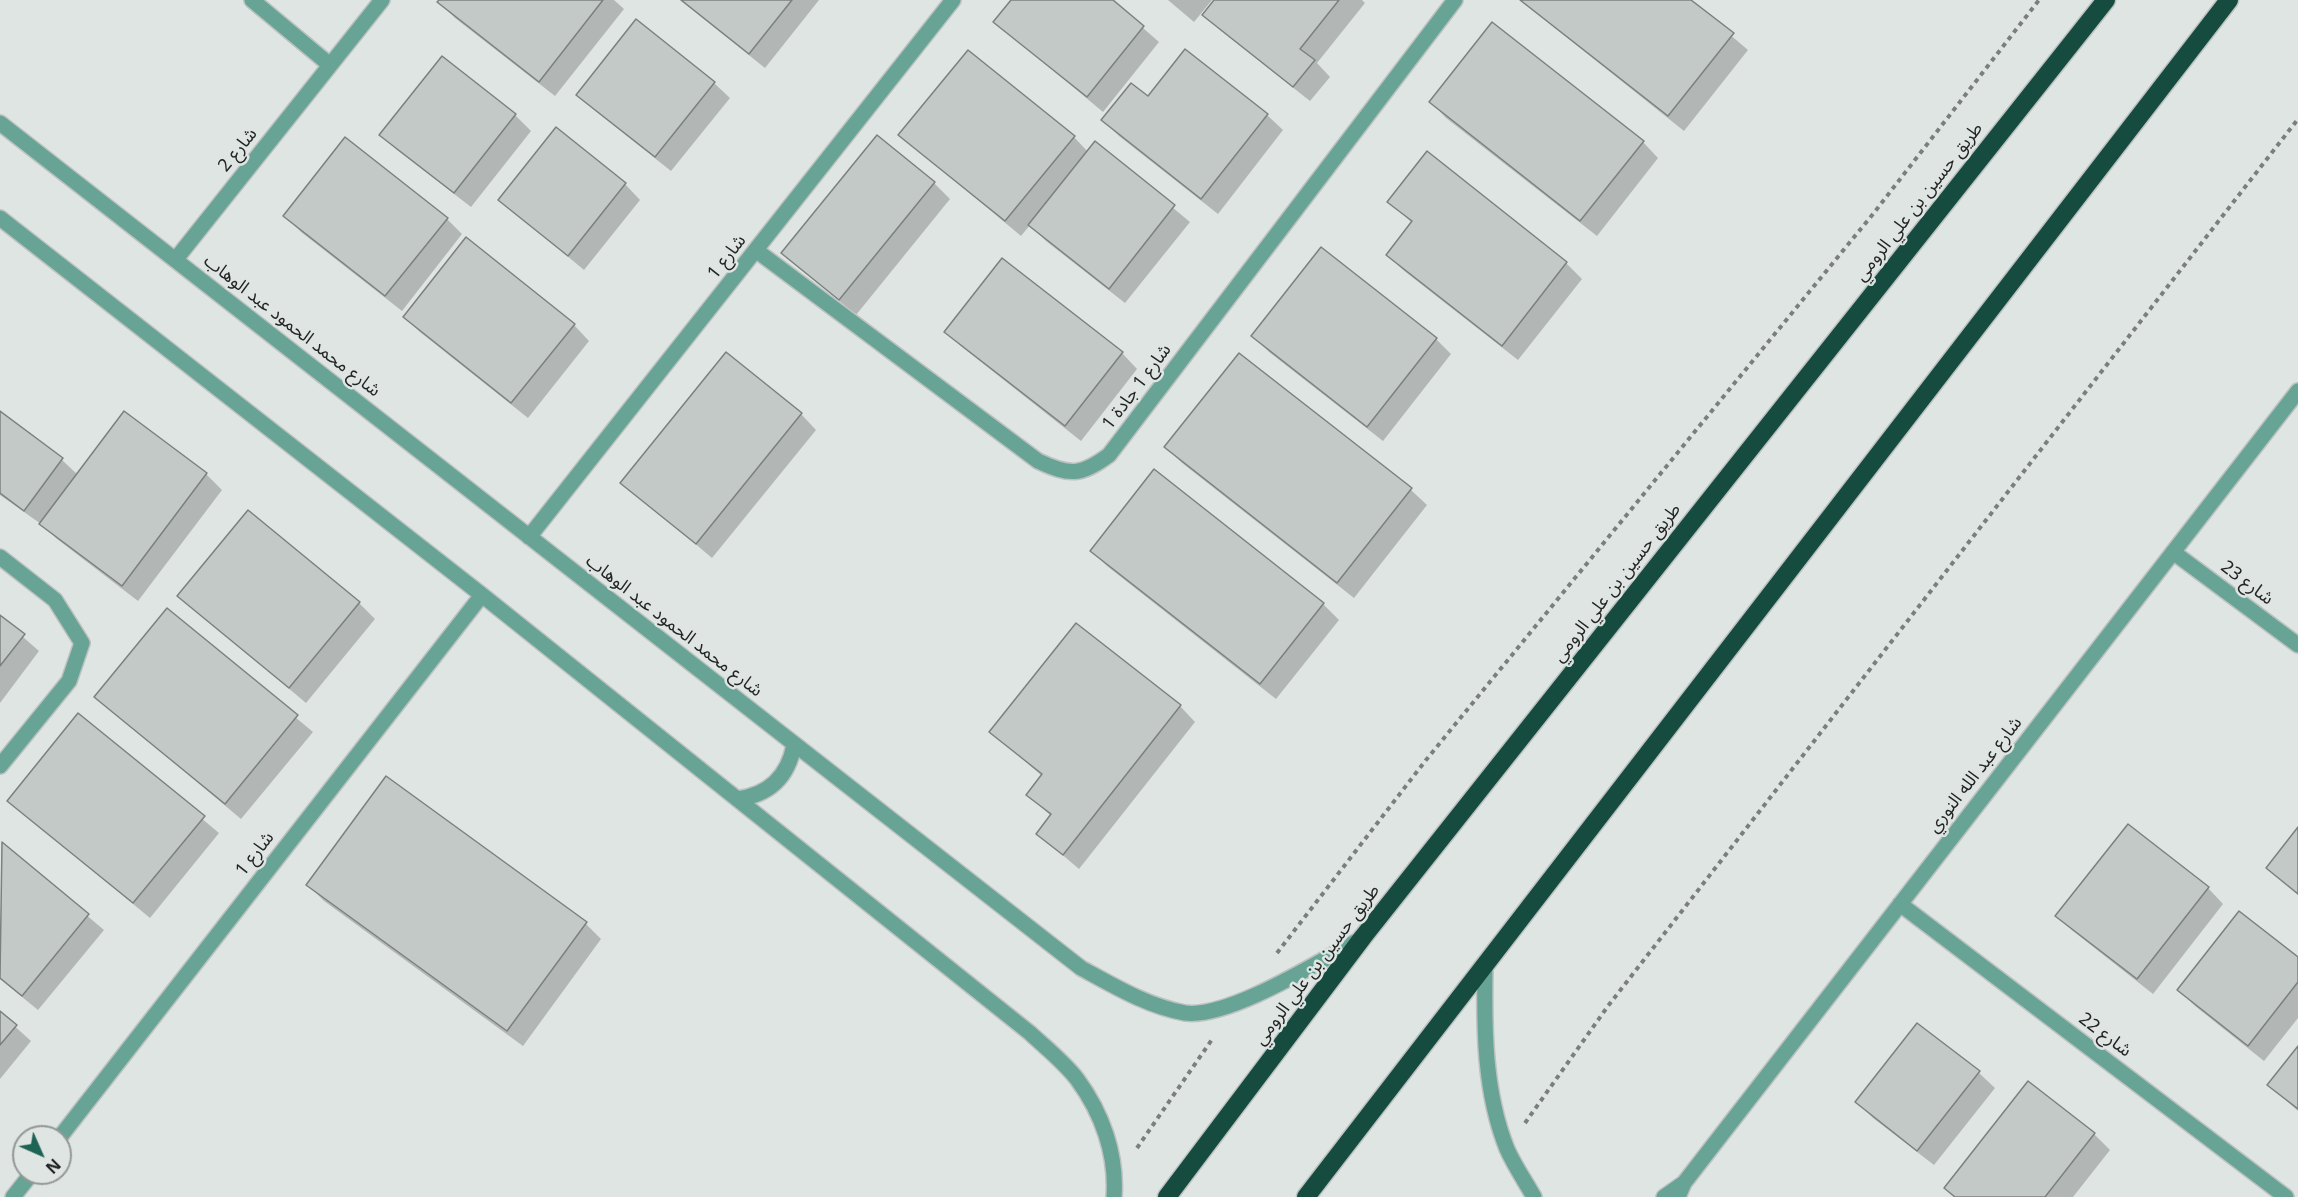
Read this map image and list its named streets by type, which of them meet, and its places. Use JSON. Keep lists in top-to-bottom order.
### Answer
{
  "streets": {
    "highway": ["طريق حسين بن علي الرومي"],
    "street": [
      "شارع 2",
      "شارع 1",
      "شارع محمد الحمود عبد الوهاب",
      "شارع 1 جادة 1",
      "شارع 23",
      "شارع عبد الله النوري",
      "شارع 22"
    ]
  },
  "crossings": [
    ["شارع 2", "شارع محمد الحمود عبد الوهاب"],
    ["طريق حسين بن علي الرومي", "شارع محمد الحمود عبد الوهاب"],
    ["شارع 1", "شارع محمد الحمود عبد الوهاب"],
    ["شارع 1", "شارع 1 جادة 1"],
    ["شارع 23", "شارع عبد الله النوري"],
    ["شارع عبد الله النوري", "شارع 22"]
  ],
  "north": "bottom right"
}
